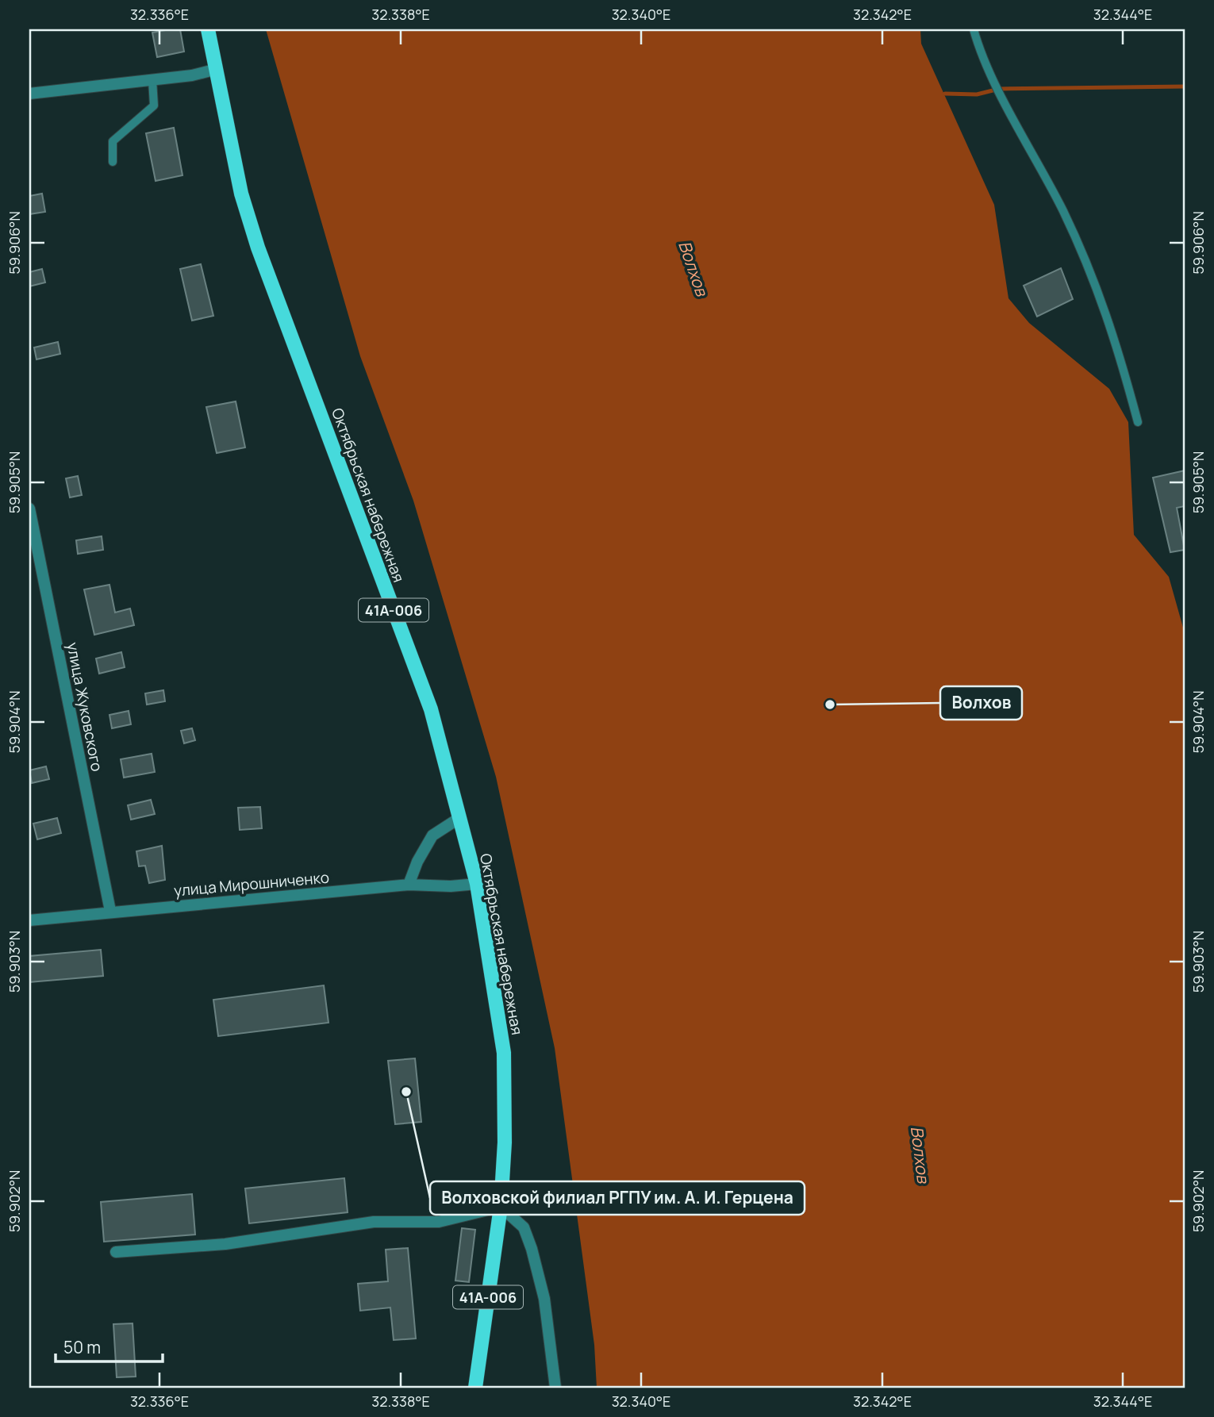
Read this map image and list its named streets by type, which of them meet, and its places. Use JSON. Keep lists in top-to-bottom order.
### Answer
{
  "streets": {
    "main road": ["Октябрьская набережная", "41А-006"],
    "street": ["улица Жуковского", "улица Мирошниченко"]
  },
  "crossings": [
    ["Октябрьская набережная", "41А-006"],
    ["Октябрьская набережная", "улица Мирошниченко"],
    ["улица Жуковского", "улица Мирошниченко"]
  ],
  "water": ["Волхов"],
  "places": ["Волхов", "Волховской филиал РГПУ им. А. И. Герцена"],
  "scale_bar": "50 m",
  "coordinates": [
    "32.336°E",
    "32.338°E",
    "32.340°E",
    "32.342°E",
    "32.344°E",
    "59.906°N",
    "59.905°N",
    "59.904°N",
    "59.903°N",
    "59.902°N"
  ]
}
